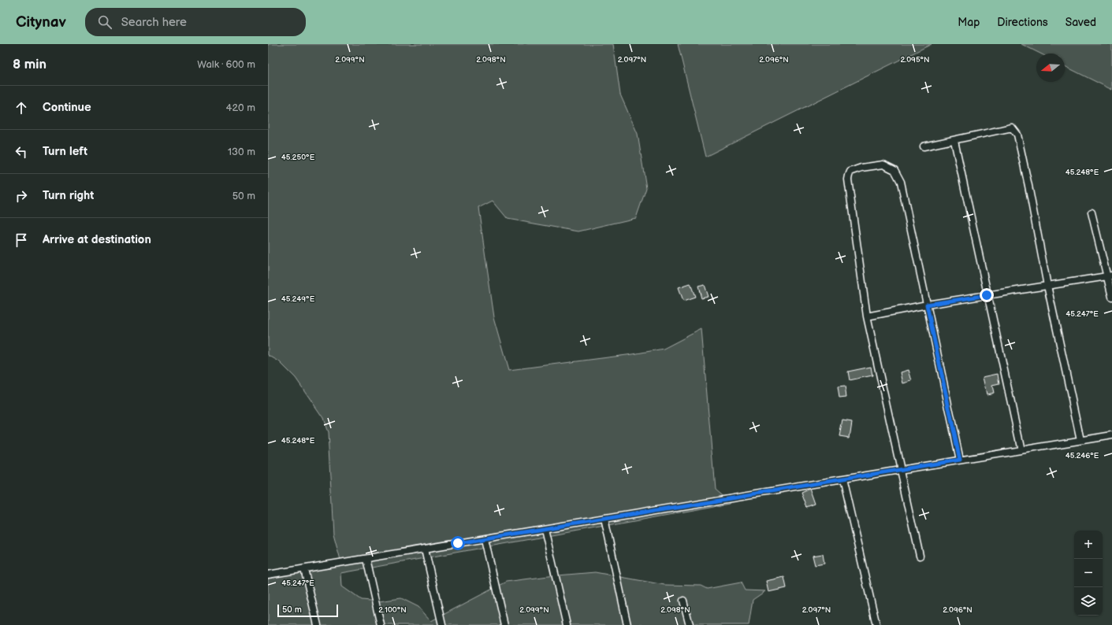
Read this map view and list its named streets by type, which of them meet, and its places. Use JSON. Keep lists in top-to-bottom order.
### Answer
{
  "scale_bar": "50 m",
  "north": "left",
  "page": {
    "header": "Citynav",
    "search": "Search here",
    "nav": ["Map", "Directions", "Saved"],
    "heading": ["8 min", "Walk · 600 m"],
    "list": [
      ["Continue", "420 m"],
      ["Turn left", "130 m"],
      ["Turn right", "50 m"],
      "Arrive at destination"
    ],
    "map_buttons": ["+", "−"],
    "scale": "50 m"
  },
  "coordinates": [
    "2.099°N",
    "2.098°N",
    "2.097°N",
    "2.096°N",
    "2.095°N",
    "45.250°E",
    "45.248°E",
    "45.249°E",
    "45.247°E",
    "45.246°E",
    "2.100°N"
  ]
}
